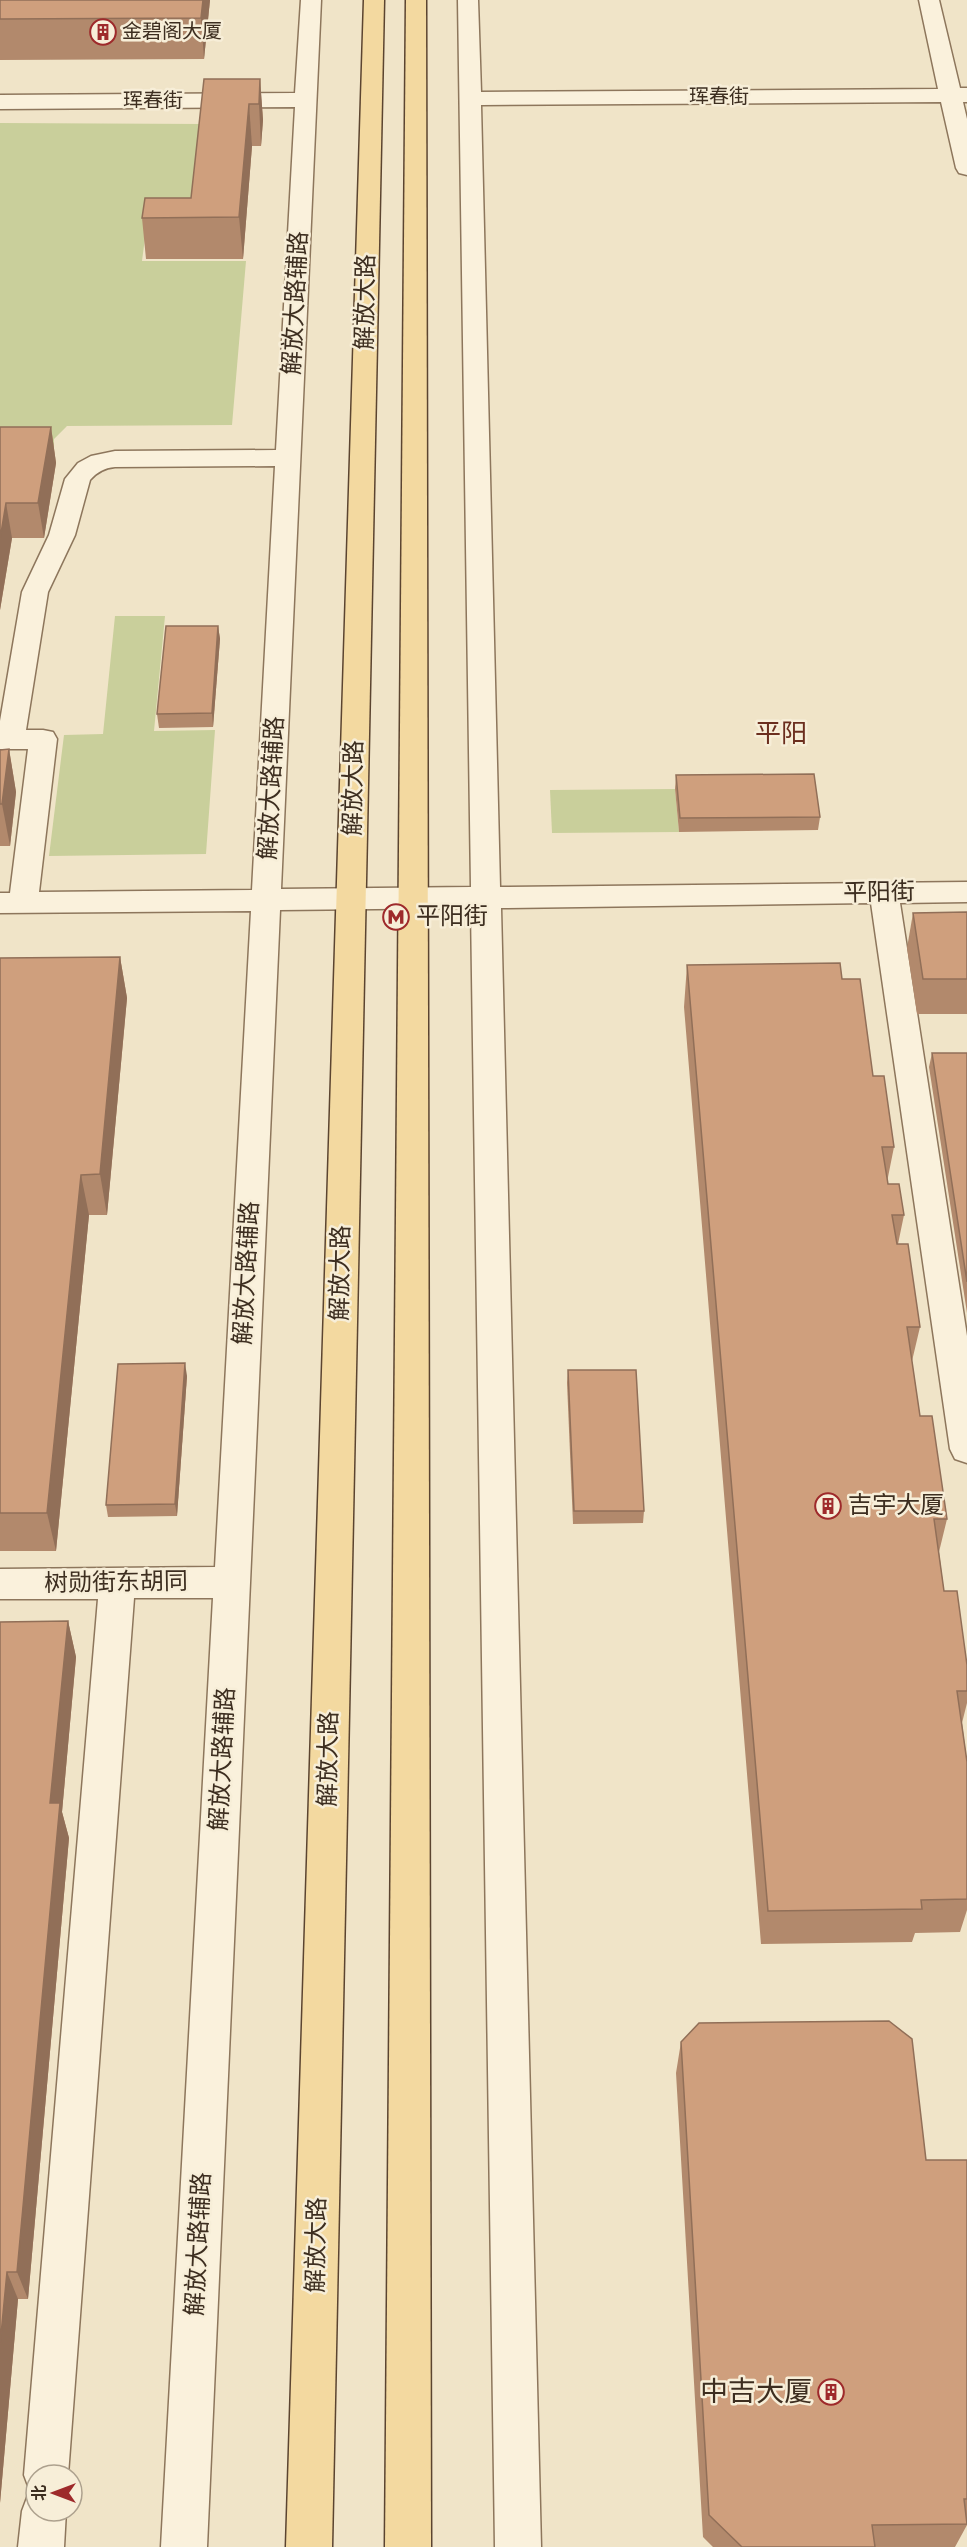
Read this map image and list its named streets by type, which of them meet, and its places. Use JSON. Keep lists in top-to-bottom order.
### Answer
{
  "streets": {
    "main road": ["解放大路"],
    "street": [
      "珲春街",
      "解放大路辅路",
      "平阳街",
      "树勋街东胡同"
    ]
  },
  "crossings": [
    ["珲春街", "解放大路辅路"],
    ["解放大路", "平阳街"],
    ["解放大路辅路", "平阳街"],
    ["解放大路辅路", "树勋街东胡同"]
  ],
  "districts": ["平阳"],
  "places": {
    "building": ["金碧阁大厦", "吉宇大厦", "中吉大厦"],
    "metro station": ["平阳街"]
  },
  "north": "left"
}
